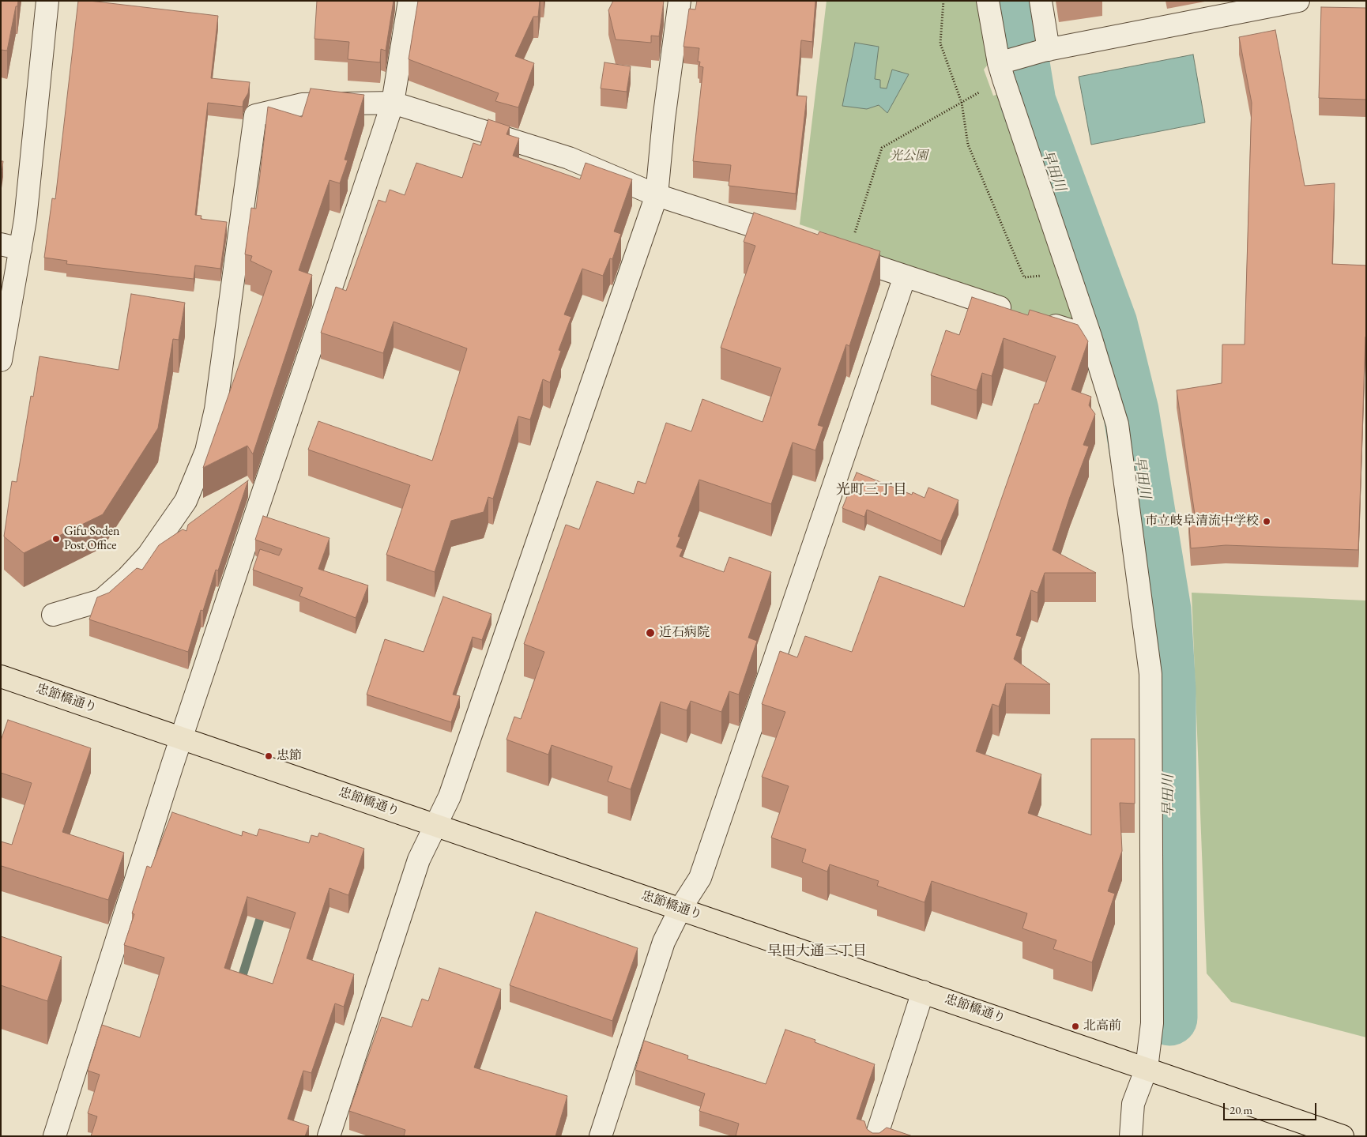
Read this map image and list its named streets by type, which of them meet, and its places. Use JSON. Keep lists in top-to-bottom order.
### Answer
{
  "streets": {
    "main road": ["忠節橋通り"]
  },
  "districts": ["光町三丁目", "早田大通二丁目"],
  "water": ["早田川"],
  "parks": ["光公園"],
  "places": [
    "市立岐阜清流中学校",
    "Gifu Soden Post Office",
    "近石病院",
    "忠節",
    "北高前"
  ],
  "scale_bar": "20 m"
}
